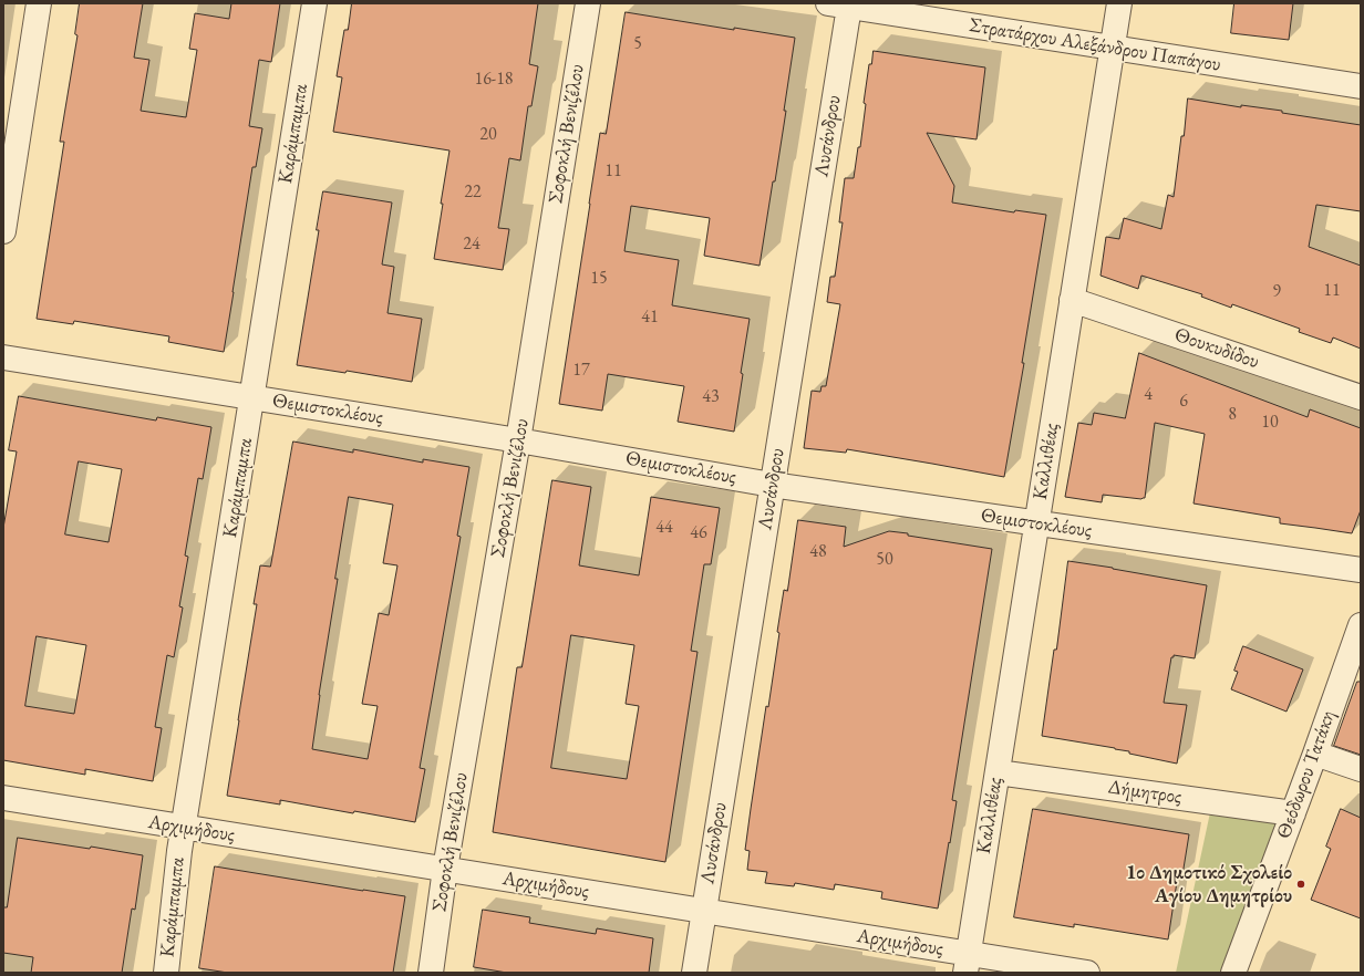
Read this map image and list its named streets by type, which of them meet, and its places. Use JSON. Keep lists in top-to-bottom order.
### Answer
{
  "streets": {
    "street": [
      "Στρατάρχου Αλεξάνδρου Παπάγου",
      "Καράμπαμπα",
      "Σοφοκλή Βενιζέλου",
      "Λυσάνδρου",
      "Θουκυδίδου",
      "Θεμιστοκλέους",
      "Καλλιθέας",
      "Θεόδωρου Τατάκη",
      "Δήμητρος",
      "Αρχιμήδους"
    ]
  },
  "crossings": [
    ["Στρατάρχου Αλεξάνδρου Παπάγου", "Λυσάνδρου"],
    ["Στρατάρχου Αλεξάνδρου Παπάγου", "Καλλιθέας"],
    ["Καράμπαμπα", "Θεμιστοκλέους"],
    ["Καράμπαμπα", "Αρχιμήδους"],
    ["Σοφοκλή Βενιζέλου", "Θεμιστοκλέους"],
    ["Σοφοκλή Βενιζέλου", "Αρχιμήδους"],
    ["Λυσάνδρου", "Θεμιστοκλέους"],
    ["Λυσάνδρου", "Αρχιμήδους"],
    ["Θουκυδίδου", "Καλλιθέας"],
    ["Θεμιστοκλέους", "Καλλιθέας"],
    ["Καλλιθέας", "Δήμητρος"],
    ["Καλλιθέας", "Αρχιμήδους"],
    ["Θεόδωρου Τατάκη", "Δήμητρος"]
  ],
  "places": ["1ο Δημοτικό Σχολείο Αγίου Δημητρίου"],
  "house_numbers": [
    "5",
    "16-18",
    "20",
    "11",
    "22",
    "24",
    "15",
    "11",
    "9",
    "41",
    "17",
    "4",
    "43",
    "6",
    "8",
    "10",
    "44",
    "46",
    "48",
    "50"
  ]
}
